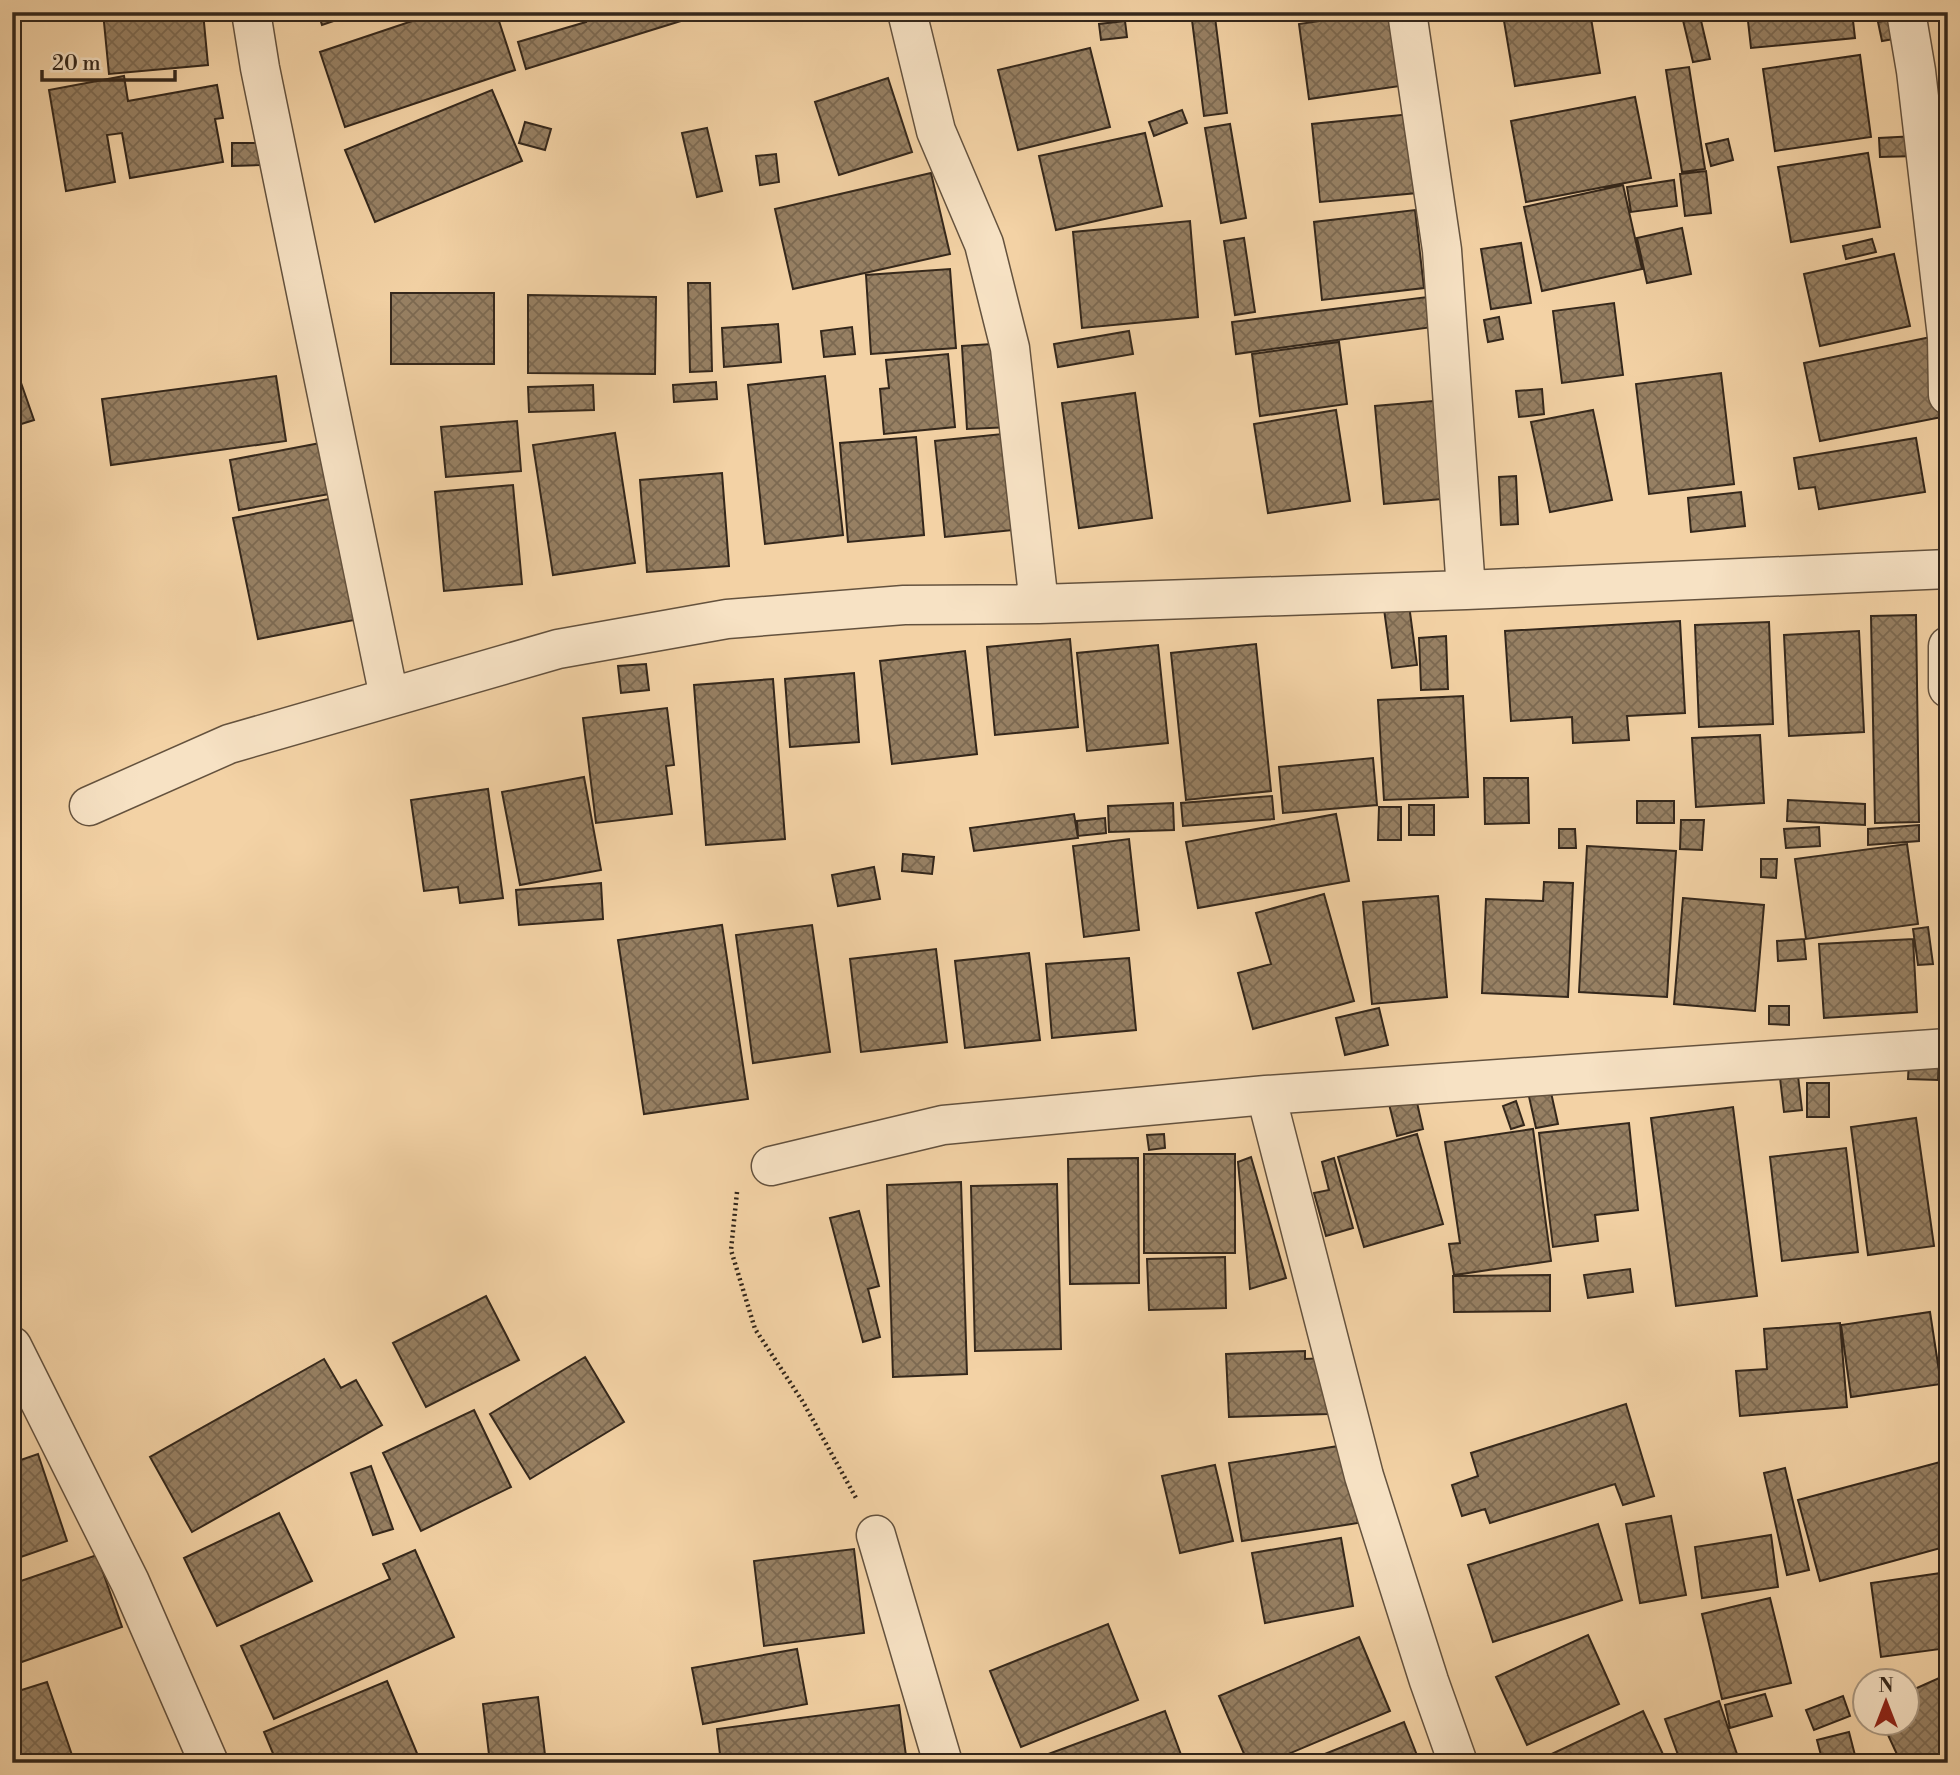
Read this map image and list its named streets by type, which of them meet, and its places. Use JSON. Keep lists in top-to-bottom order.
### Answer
{
  "scale_bar": "20 m",
  "north": "top"
}
